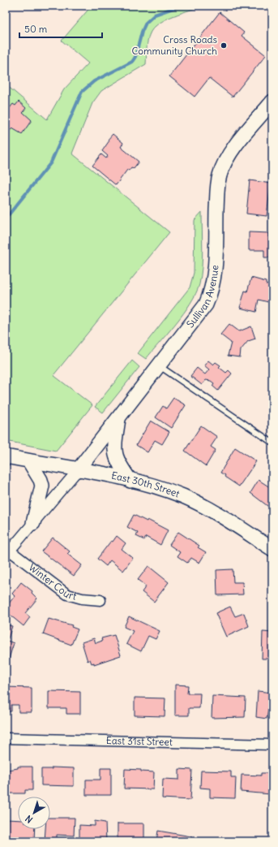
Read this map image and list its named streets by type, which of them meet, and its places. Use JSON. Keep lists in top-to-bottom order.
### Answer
{
  "streets": {
    "main road": ["Sullivan Avenue", "East 30th Street"],
    "street": ["Winter Court", "East 31st Street"]
  },
  "crossings": [
    ["Sullivan Avenue", "East 30th Street"]
  ],
  "places": ["Cross Roads Community Church"],
  "scale_bar": "50 m",
  "north": "bottom left"
}
